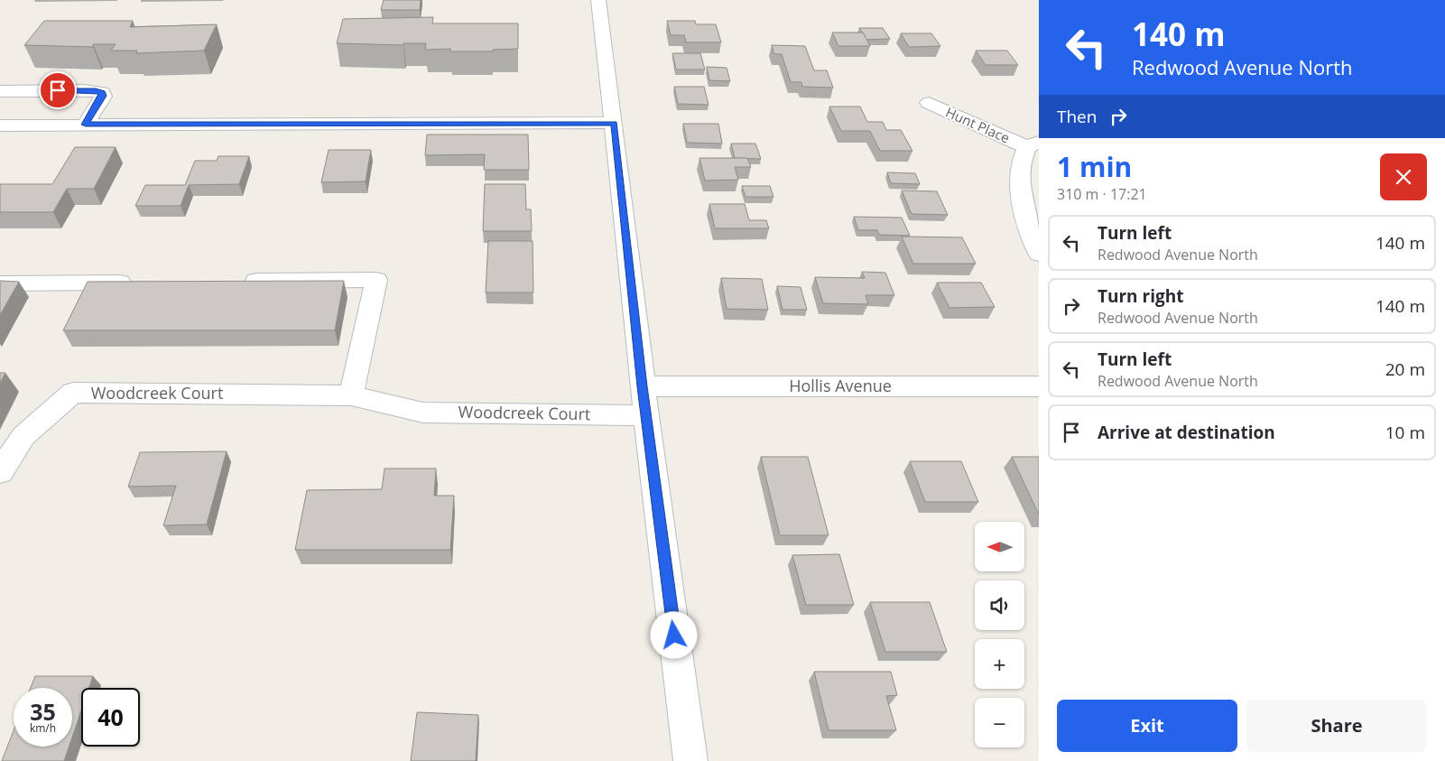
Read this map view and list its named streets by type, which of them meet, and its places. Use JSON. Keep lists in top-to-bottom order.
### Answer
{
  "streets": {
    "street": ["Hunt Place", "Hollis Avenue", "Woodcreek Court"]
  },
  "north": "left",
  "page": {
    "turn": ["140 m", "Redwood Avenue North"],
    "then": "Then",
    "heading": ["1 min", "310 m · 17:21"],
    "list": [
      {
        "name": "Turn left",
        "note": "Redwood Avenue North",
        "value": "140 m"
      },
      {
        "name": "Turn right",
        "note": "Redwood Avenue North",
        "value": "140 m"
      },
      {
        "name": "Turn left",
        "note": "Redwood Avenue North",
        "value": "20 m"
      },
      {
        "name": "Arrive at destination",
        "value": "10 m"
      }
    ],
    "map_buttons": ["+", "−"],
    "speed": "35 km/h",
    "limit": "40",
    "buttons": ["Exit", "Share"]
  }
}
